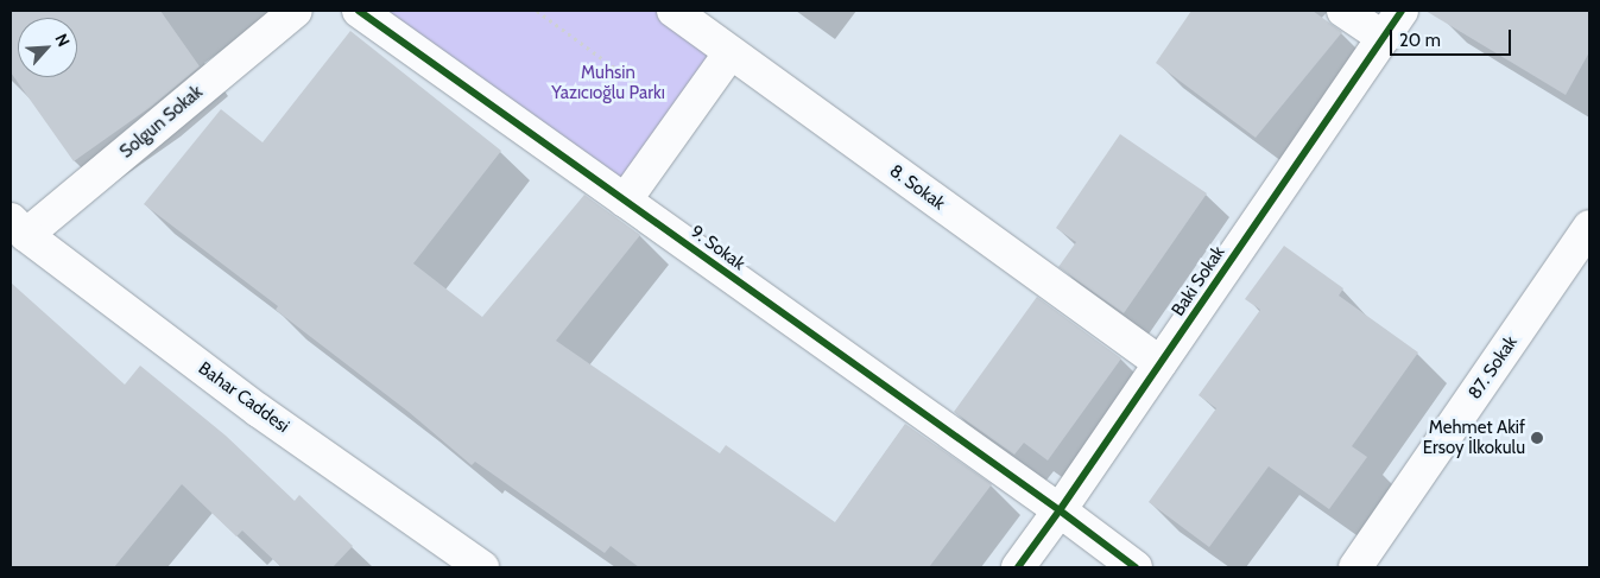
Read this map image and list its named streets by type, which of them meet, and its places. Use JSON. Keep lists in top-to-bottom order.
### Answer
{
  "streets": {
    "street": [
      "Solgun Sokak",
      "8. Sokak",
      "9. Sokak",
      "Baki Sokak",
      "87. Sokak",
      "Bahar Caddesi"
    ]
  },
  "crossings": [
    ["Solgun Sokak", "Bahar Caddesi"],
    ["8. Sokak", "Baki Sokak"],
    ["9. Sokak", "Baki Sokak"]
  ],
  "parks": ["Muhsin Yazıcıoğlu Parkı"],
  "places": ["Mehmet Akif Ersoy İlkokulu"],
  "scale_bar": "20 m",
  "north": "top right"
}
